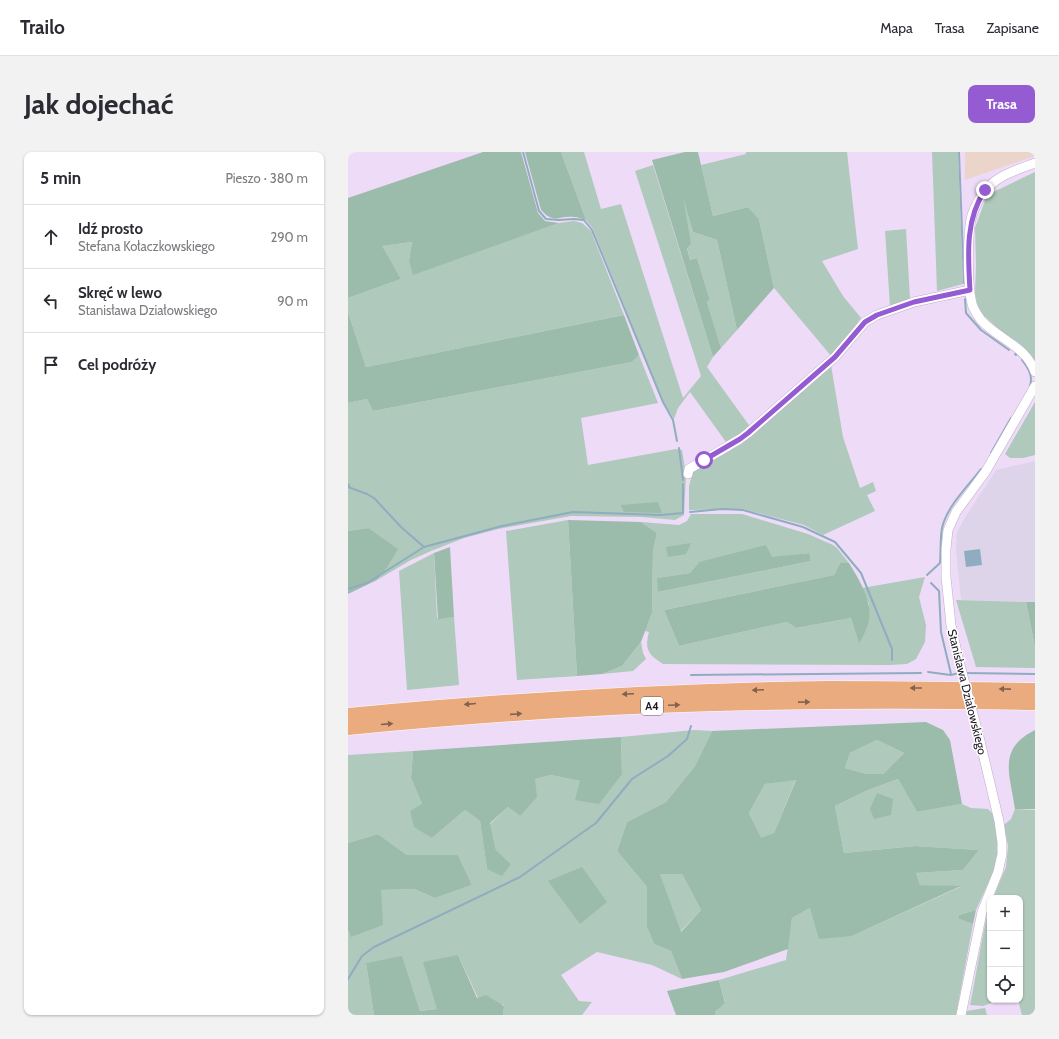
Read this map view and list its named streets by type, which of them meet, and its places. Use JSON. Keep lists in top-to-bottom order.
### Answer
{
  "streets": {
    "highway": ["A4"],
    "street": ["Stanisława Działowskiego"]
  },
  "page": {
    "header": "Trailo",
    "nav": ["Mapa", "Trasa", "Zapisane"],
    "buttons": "Trasa",
    "title": "Jak dojechać",
    "heading": ["5 min", "Pieszo · 380 m"],
    "list": [
      ["Idź prosto", "Stefana Kołaczkowskiego", "290 m"],
      ["Skręć w lewo", "Stanisława Działowskiego", "90 m"],
      "Cel podróży"
    ],
    "map_buttons": ["+", "−"]
  }
}
